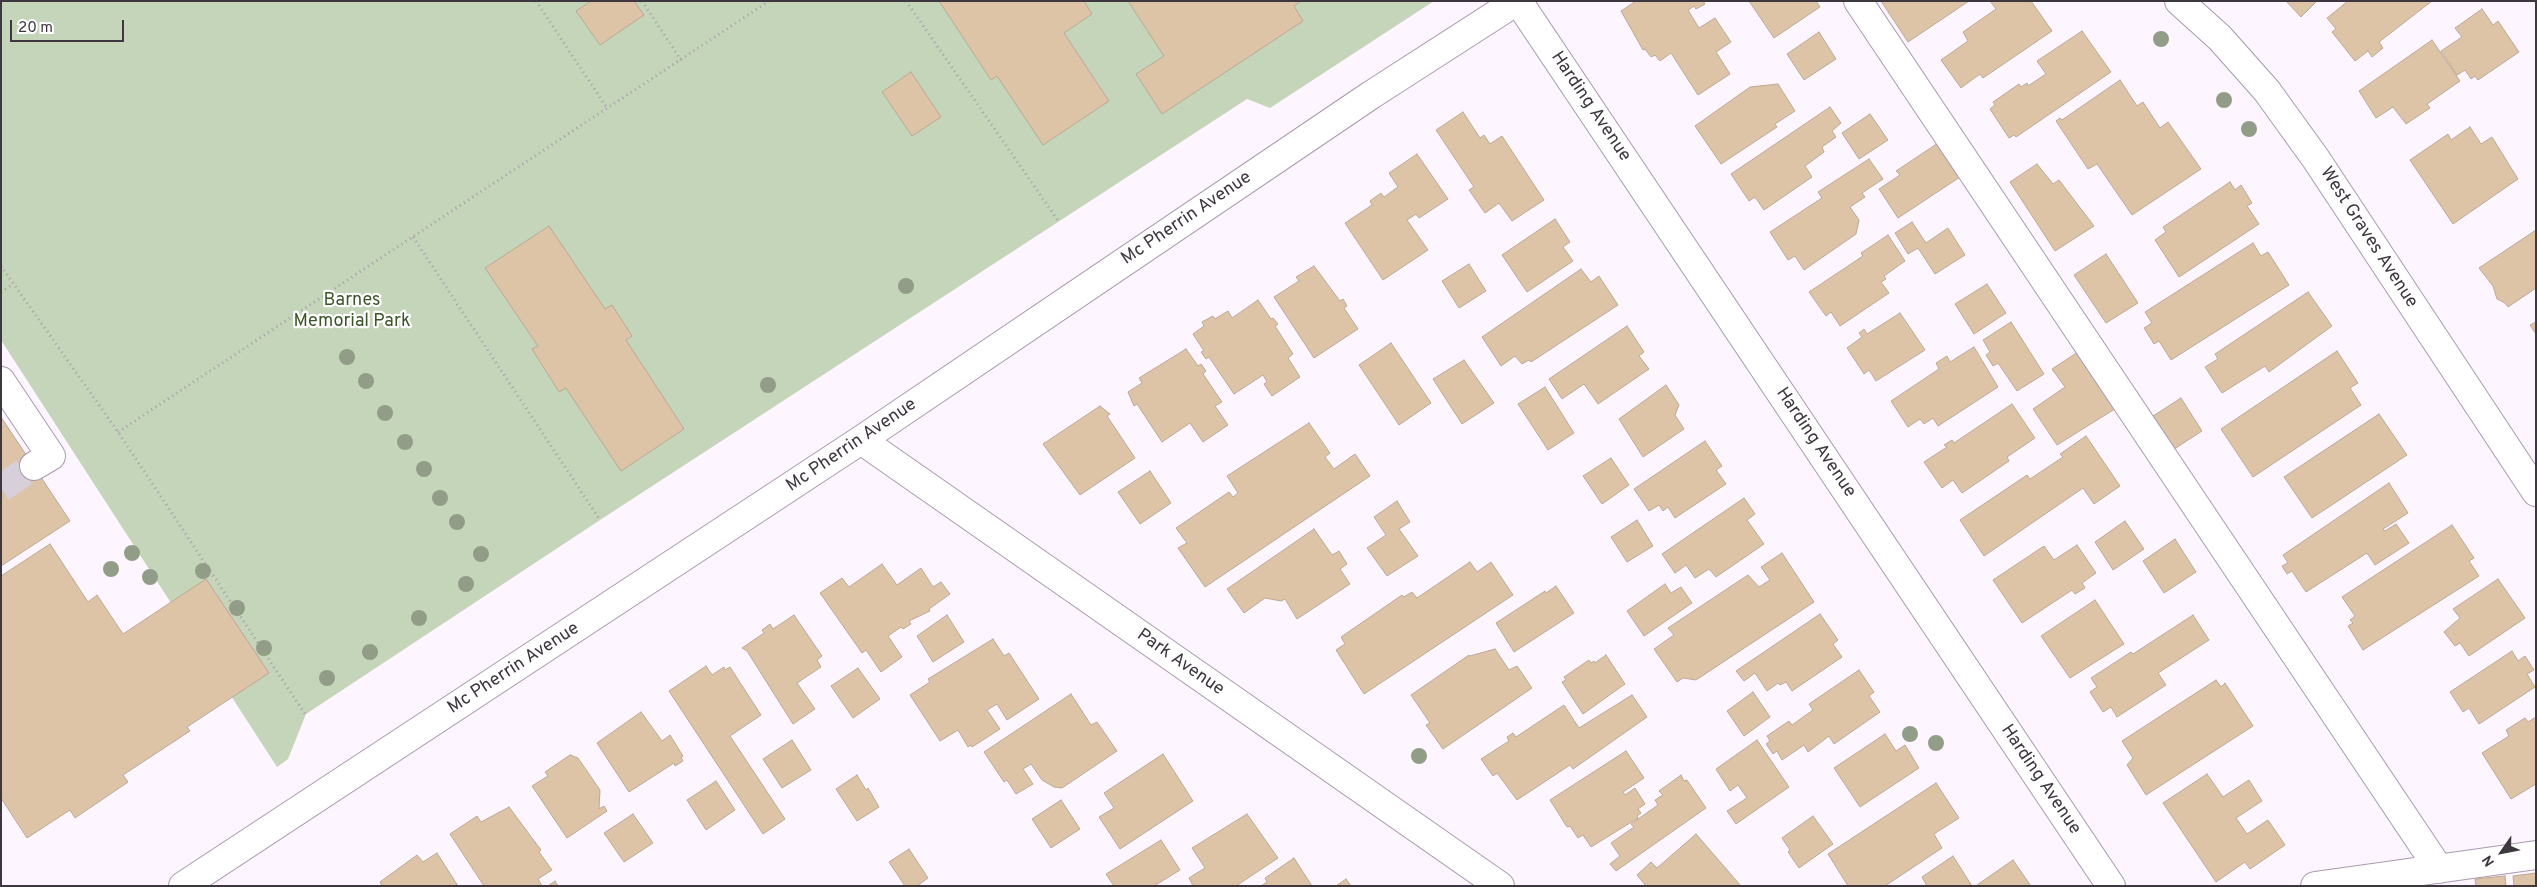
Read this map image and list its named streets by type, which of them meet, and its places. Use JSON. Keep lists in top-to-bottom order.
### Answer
{
  "streets": {
    "street": [
      "Harding Avenue",
      "Mc Pherrin Avenue",
      "West Graves Avenue",
      "Park Avenue"
    ]
  },
  "crossings": [
    ["Harding Avenue", "Mc Pherrin Avenue"],
    ["Mc Pherrin Avenue", "Park Avenue"]
  ],
  "parks": ["Barnes Memorial Park"],
  "scale_bar": "20 m",
  "north": "bottom left"
}
